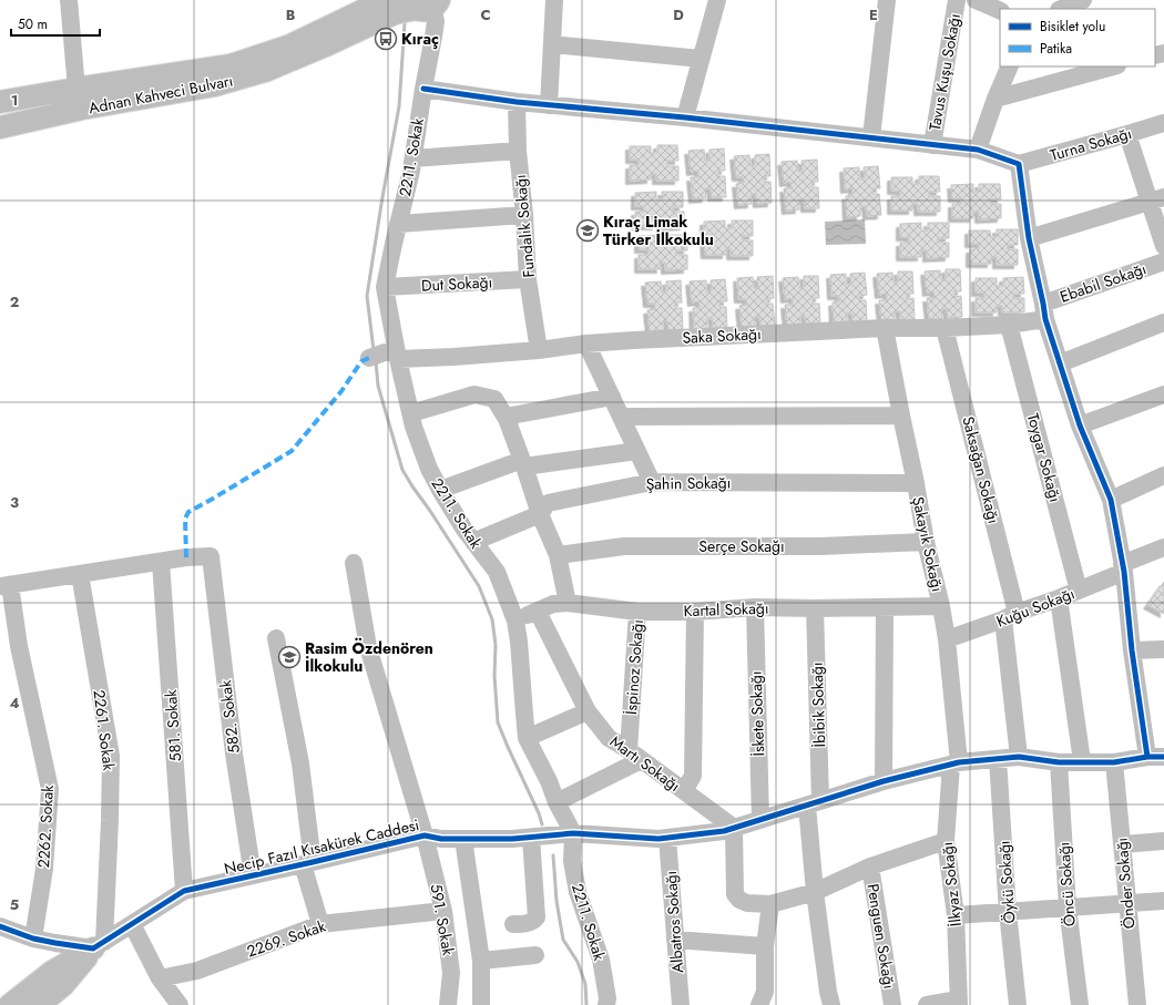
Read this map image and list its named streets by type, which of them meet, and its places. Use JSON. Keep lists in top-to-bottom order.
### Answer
{
  "streets": {
    "main road": ["Adnan Kahveci Bulvarı", "Necip Fazıl Kısakürek Caddesi"],
    "street": [
      "Tavus Kuşu Sokağı",
      "Turna Sokağı",
      "2211. Sokak",
      "Fundalık Sokağı",
      "Ebabil Sokağı",
      "Dut Sokağı",
      "Saka Sokağı",
      "Toygar Sokağı",
      "Saksağan Sokağı",
      "Şahin Sokağı",
      "Şakayık Sokağı",
      "Serçe Sokağı",
      "Kuğu Sokağı",
      "Kartal Sokağı",
      "İspinoz Sokağı",
      "İbibik Sokağı",
      "İskete Sokağı",
      "582. Sokak",
      "581. Sokak",
      "2261. Sokak",
      "Martı Sokağı",
      "2262. Sokak",
      "Öykü Sokağı",
      "Önder Sokağı",
      "İlkyaz Sokağı",
      "Öncü Sokağı",
      "591. Sokak",
      "Albatros Sokağı",
      "Penguen Sokağı",
      "2269. Sokak"
    ]
  },
  "crossings": [
    ["Adnan Kahveci Bulvarı", "2211. Sokak"],
    ["2211. Sokak", "Dut Sokağı"],
    ["2211. Sokak", "Saka Sokağı"],
    ["2211. Sokak", "Şahin Sokağı"],
    ["2211. Sokak", "Kartal Sokağı"],
    ["2211. Sokak", "Necip Fazıl Kısakürek Caddesi"],
    ["Fundalık Sokağı", "Dut Sokağı"],
    ["Fundalık Sokağı", "Saka Sokağı"],
    ["Ebabil Sokağı", "Saka Sokağı"],
    ["Saka Sokağı", "Toygar Sokağı"],
    ["Saka Sokağı", "Saksağan Sokağı"],
    ["Saka Sokağı", "Şakayık Sokağı"],
    ["Toygar Sokağı", "Kuğu Sokağı"],
    ["Saksağan Sokağı", "Kuğu Sokağı"],
    ["Saksağan Sokağı", "Necip Fazıl Kısakürek Caddesi"],
    ["Şahin Sokağı", "Şakayık Sokağı"],
    ["Şakayık Sokağı", "Serçe Sokağı"],
    ["Şakayık Sokağı", "Kuğu Sokağı"],
    ["Şakayık Sokağı", "Kartal Sokağı"],
    ["Şakayık Sokağı", "Necip Fazıl Kısakürek Caddesi"],
    ["Şakayık Sokağı", "İlkyaz Sokağı"],
    ["Kartal Sokağı", "İspinoz Sokağı"],
    ["Kartal Sokağı", "İbibik Sokağı"],
    ["Kartal Sokağı", "İskete Sokağı"],
    ["Kartal Sokağı", "Martı Sokağı"],
    ["İspinoz Sokağı", "Martı Sokağı"],
    ["İbibik Sokağı", "Necip Fazıl Kısakürek Caddesi"],
    ["İskete Sokağı", "Necip Fazıl Kısakürek Caddesi"],
    ["582. Sokak", "581. Sokak"],
    ["582. Sokak", "Necip Fazıl Kısakürek Caddesi"],
    ["581. Sokak", "Necip Fazıl Kısakürek Caddesi"],
    ["2261. Sokak", "Necip Fazıl Kısakürek Caddesi"],
    ["Martı Sokağı", "Necip Fazıl Kısakürek Caddesi"],
    ["Necip Fazıl Kısakürek Caddesi", "Öykü Sokağı"],
    ["Necip Fazıl Kısakürek Caddesi", "Önder Sokağı"],
    ["Necip Fazıl Kısakürek Caddesi", "İlkyaz Sokağı"],
    ["Necip Fazıl Kısakürek Caddesi", "Öncü Sokağı"],
    ["Necip Fazıl Kısakürek Caddesi", "591. Sokak"],
    ["Necip Fazıl Kısakürek Caddesi", "Albatros Sokağı"],
    ["591. Sokak", "2269. Sokak"]
  ],
  "places": {
    "bus stop": ["Kıraç"],
    "school or university": ["Kıraç Limak Türker İlkokulu", "Rasim Özdenören İlkokulu"]
  },
  "legend": ["Bisiklet yolu", "Patika"],
  "scale_bar": "50 m",
  "grid": {
    "columns": [
      "B",
      "C",
      "D",
      "E"
    ],
    "rows": [
      "1",
      "2",
      "3",
      "4",
      "5"
    ]
  }
}
